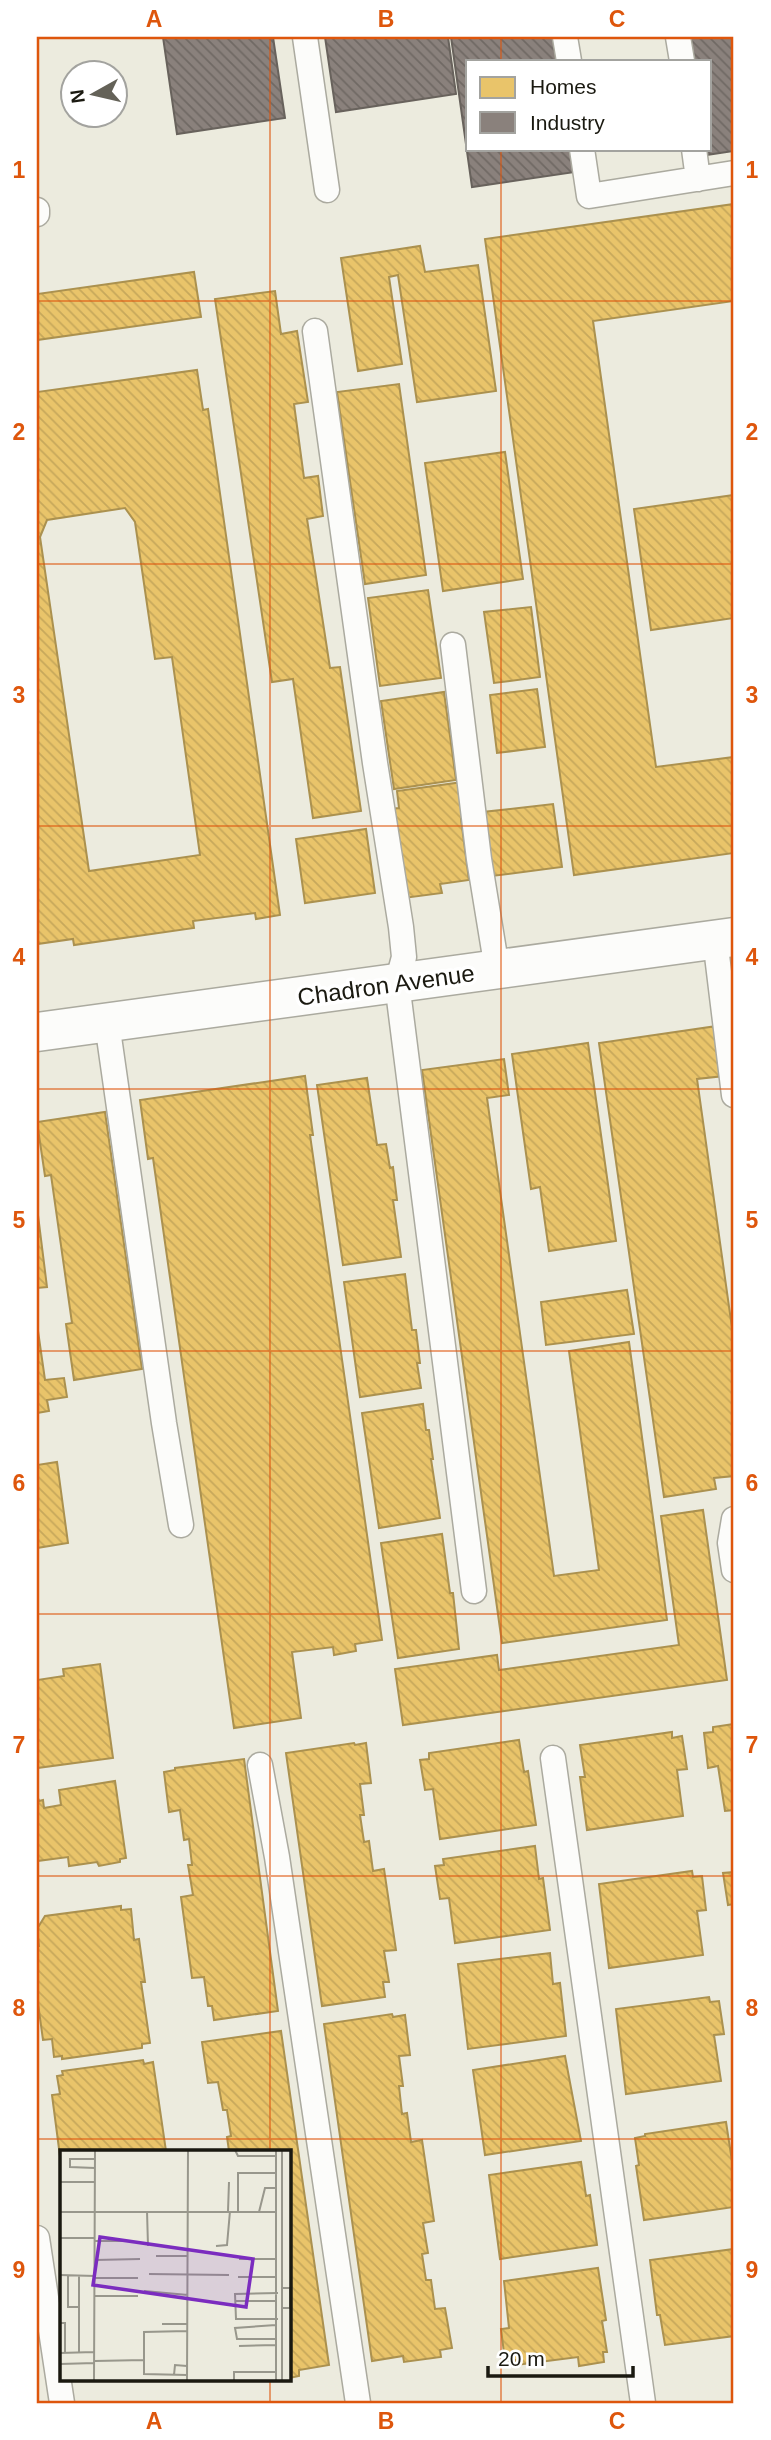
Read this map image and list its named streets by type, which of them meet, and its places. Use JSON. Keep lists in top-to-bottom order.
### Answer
{
  "streets": {
    "street": ["Chadron Avenue"]
  },
  "legend": ["Homes", "Industry"],
  "scale_bar": "20 m",
  "north": "left",
  "grid": {
    "columns": ["A", "B", "C"],
    "rows": [
      "1",
      "2",
      "3",
      "4",
      "5",
      "6",
      "7",
      "8",
      "9"
    ]
  }
}
